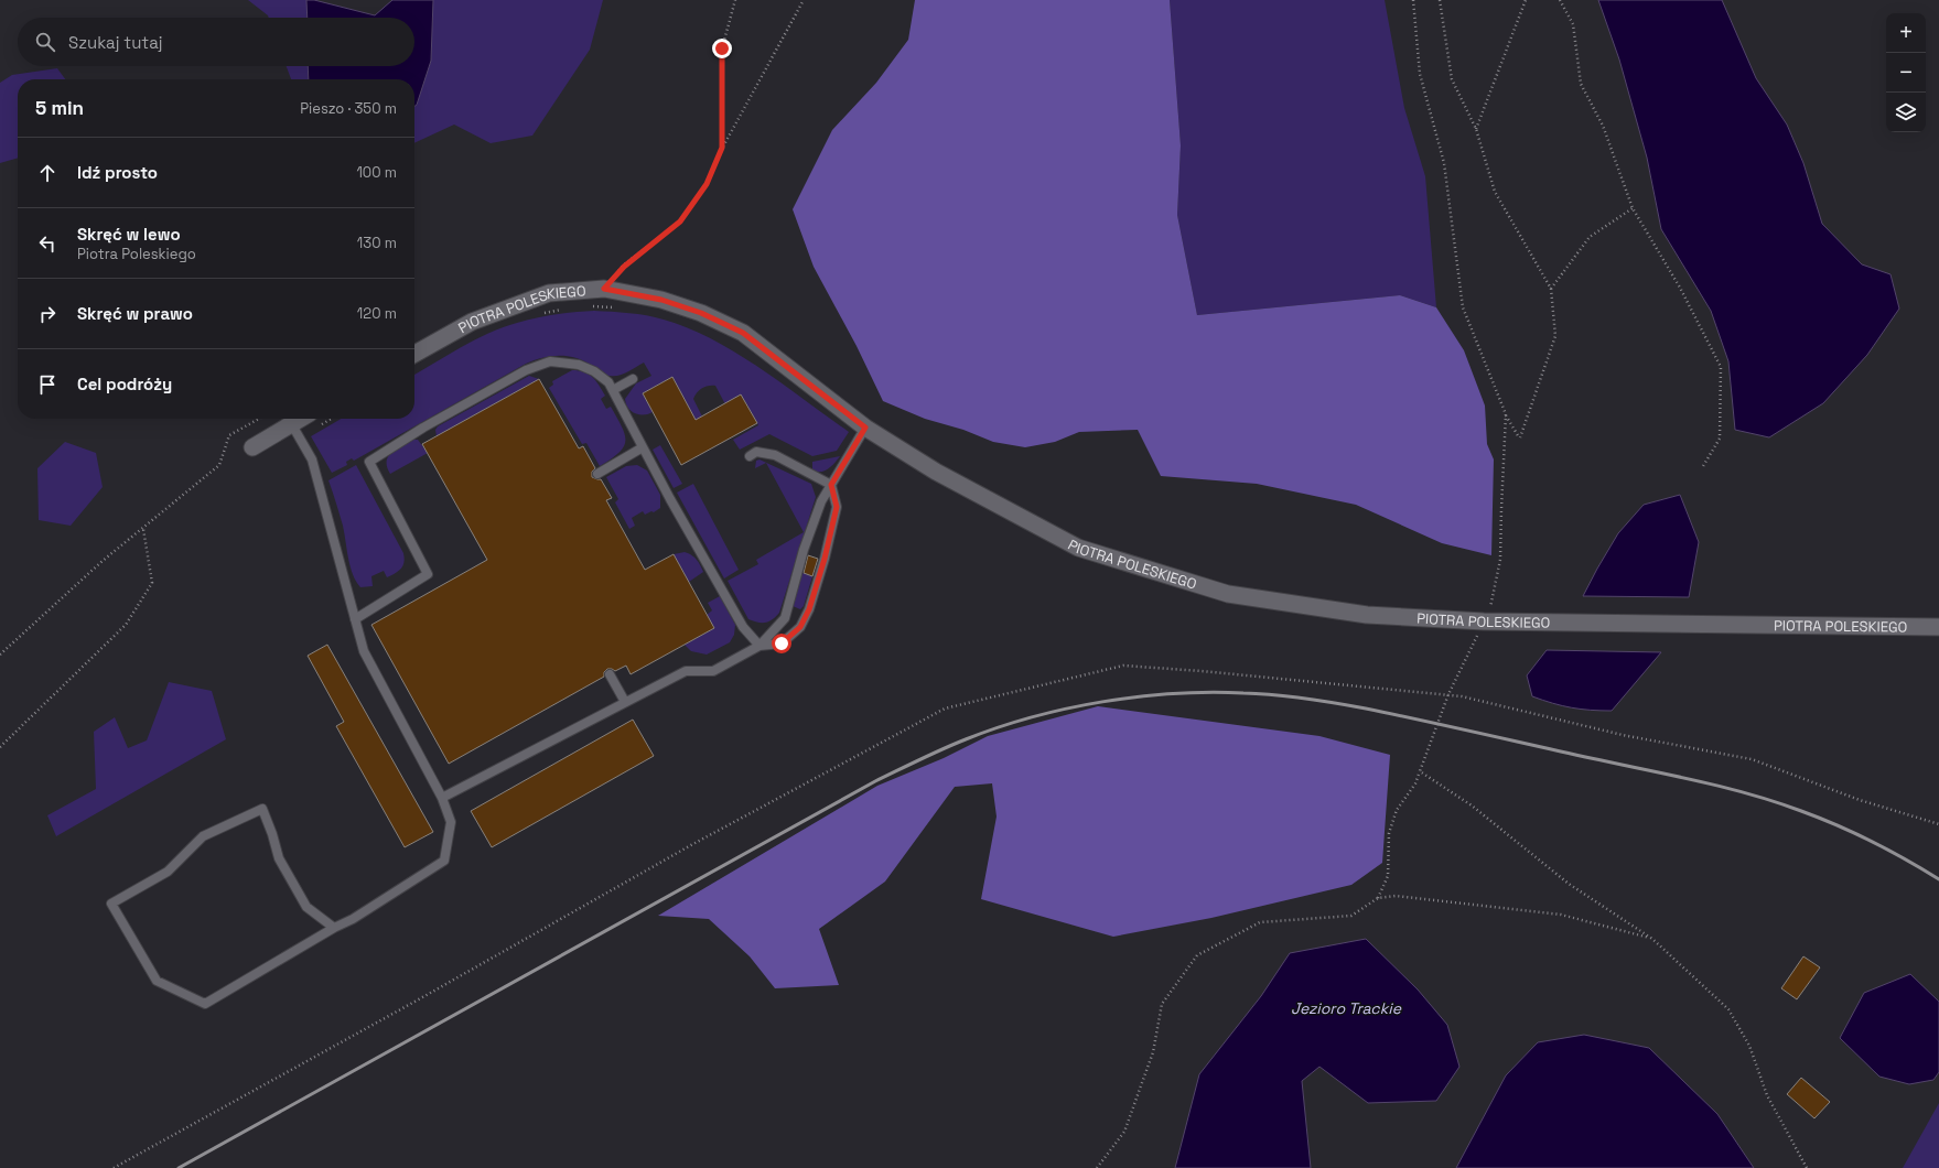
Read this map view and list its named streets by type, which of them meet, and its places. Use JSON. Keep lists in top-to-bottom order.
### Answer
{
  "streets": {
    "street": ["PIOTRA POLESKIEGO"]
  },
  "water": ["Jezioro Trackie"],
  "page": {
    "map_buttons": ["+", "−"],
    "search": "Szukaj tutaj",
    "heading": ["5 min", "Pieszo · 350 m"],
    "list": [
      ["Idź prosto", "100 m"],
      ["Skręć w lewo", "Piotra Poleskiego", "130 m"],
      ["Skręć w prawo", "120 m"],
      "Cel podróży"
    ]
  }
}
